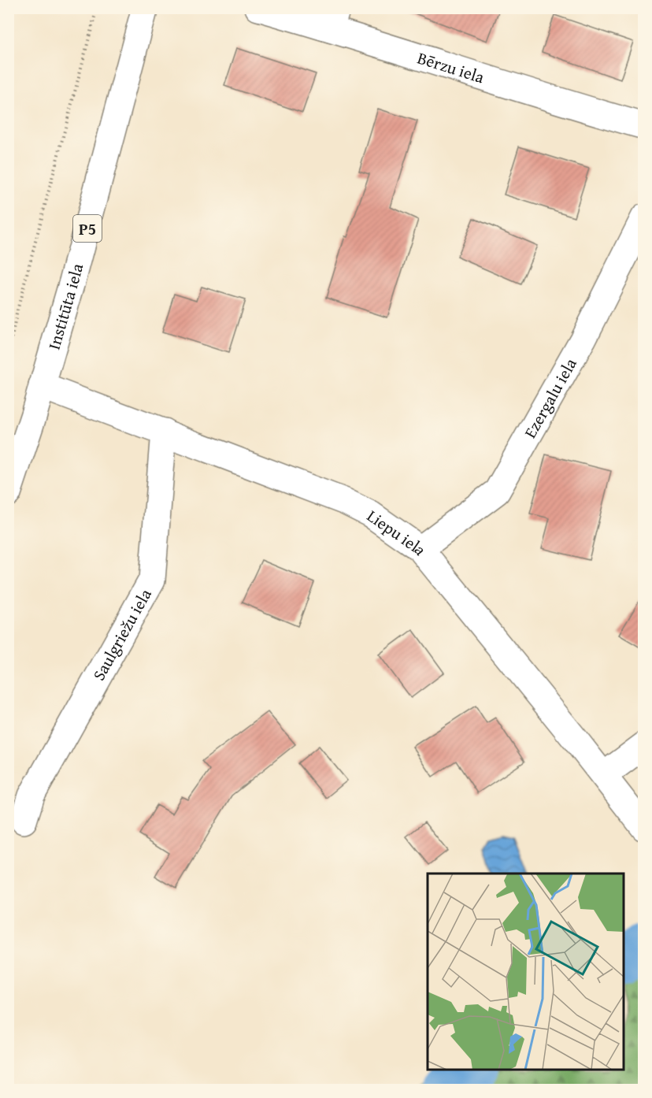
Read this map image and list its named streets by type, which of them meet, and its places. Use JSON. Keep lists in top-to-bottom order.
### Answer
{
  "streets": {
    "street": [
      "Bērzu iela",
      "P5",
      "Institūta iela",
      "Ezergalu iela",
      "Liepu iela",
      "Saulgriežu iela"
    ]
  },
  "crossings": [
    ["Institūta iela", "Liepu iela"],
    ["Ezergalu iela", "Liepu iela"],
    ["Liepu iela", "Saulgriežu iela"]
  ]
}
